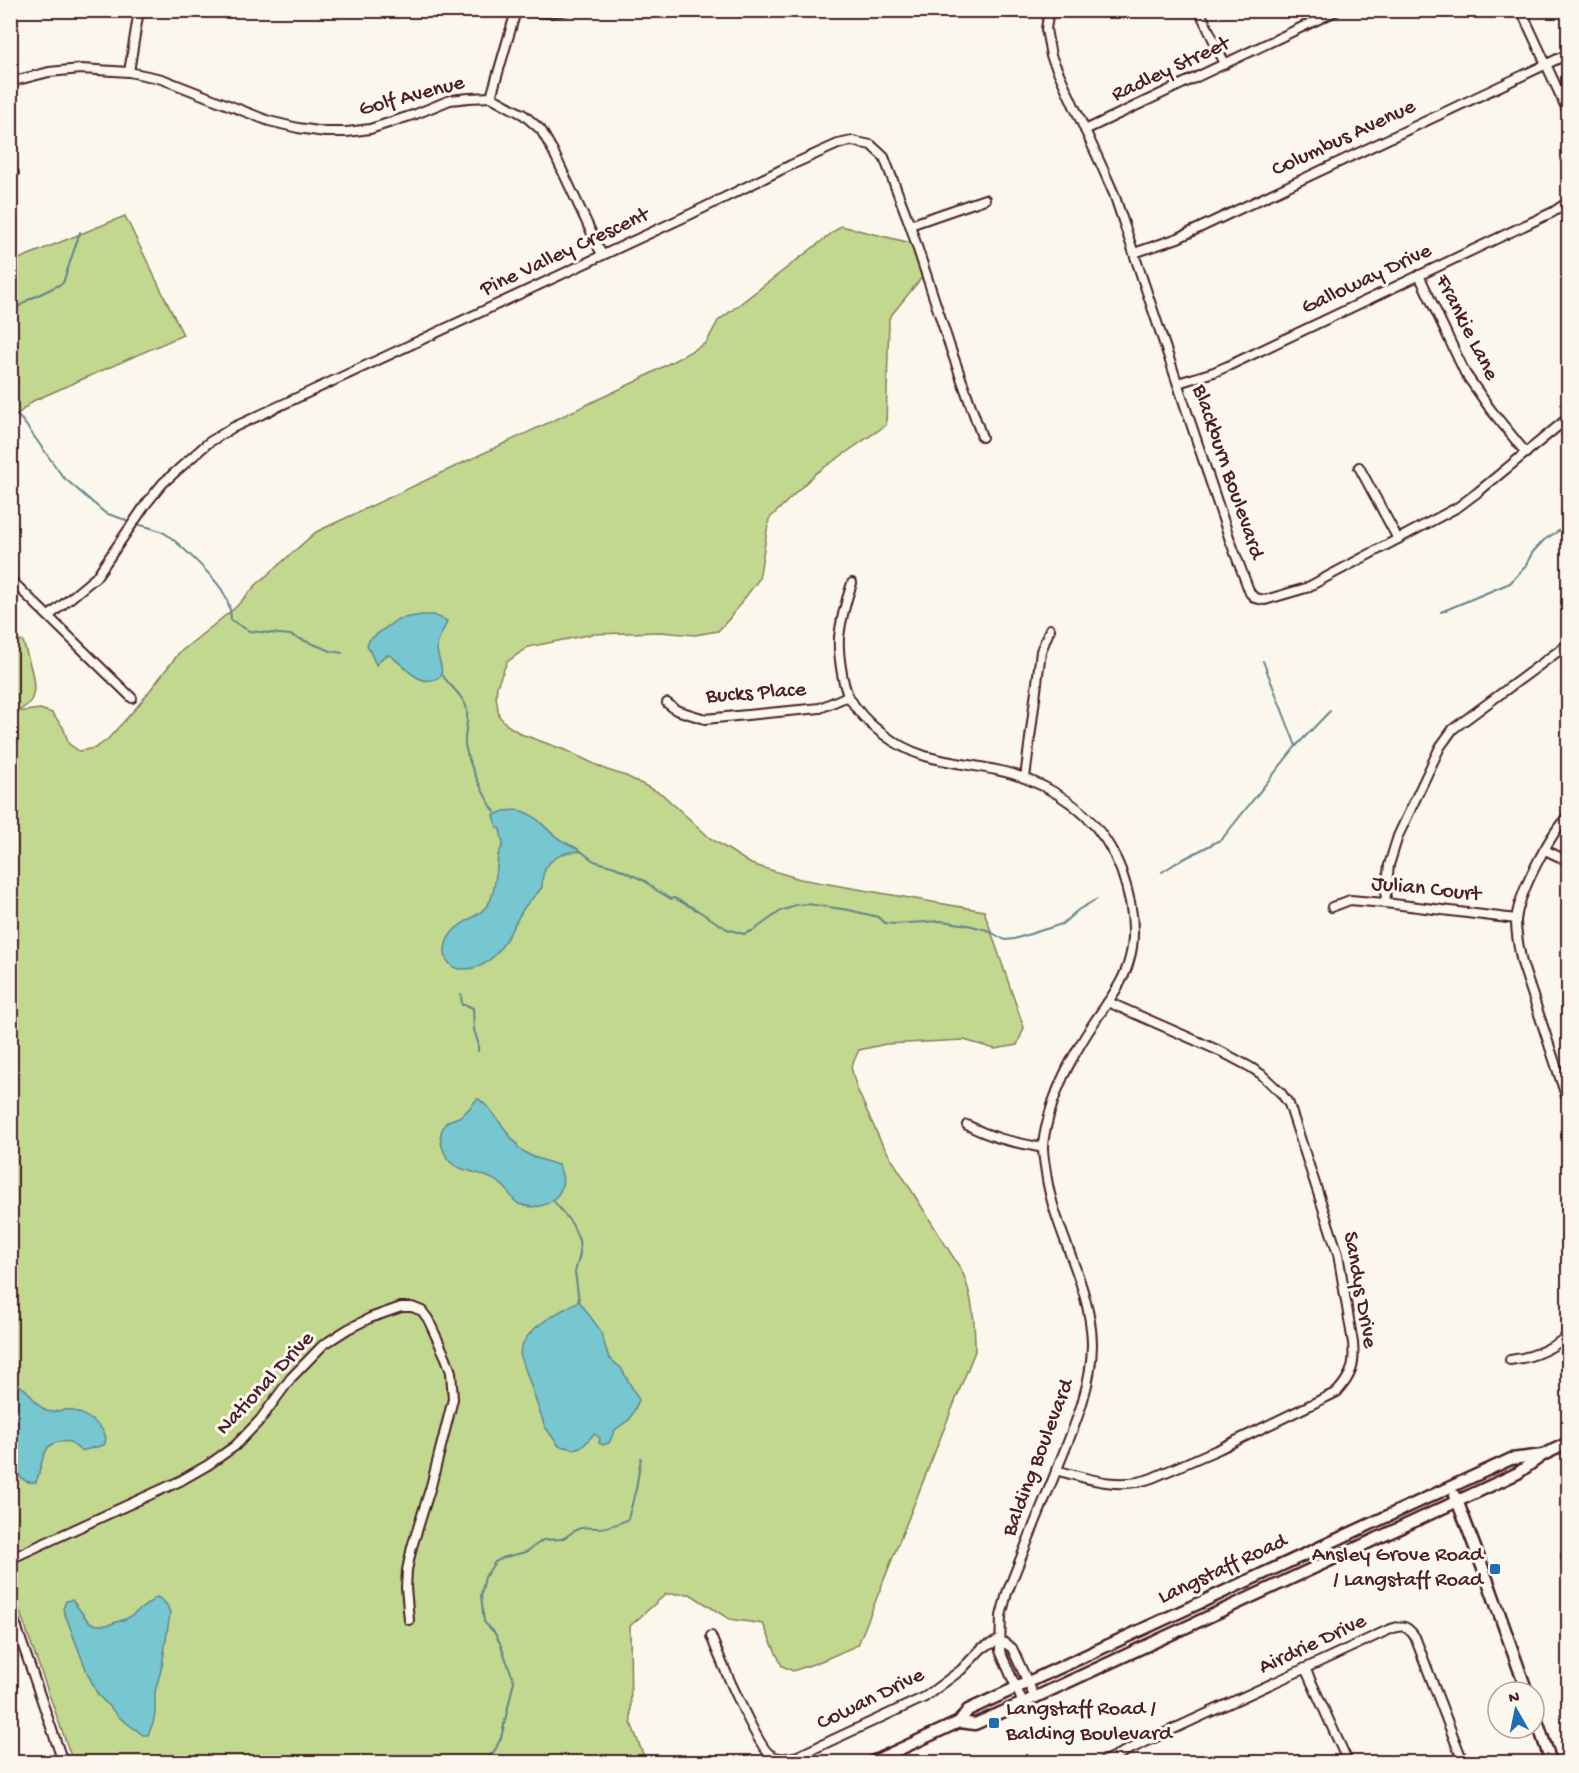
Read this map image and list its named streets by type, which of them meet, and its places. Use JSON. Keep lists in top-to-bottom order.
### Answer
{
  "streets": {
    "main road": ["Langstaff Road"],
    "street": [
      "Radley Street",
      "Golf Avenue",
      "Columbus Avenue",
      "Pine Valley Crescent",
      "Galloway Drive",
      "Frankie Lane",
      "Blackburn Boulevard",
      "Bucks Place",
      "Julian Court",
      "Sandys Drive",
      "National Drive",
      "Balding Boulevard",
      "Airdrie Drive",
      "Cowan Drive"
    ]
  },
  "crossings": [
    ["Radley Street", "Blackburn Boulevard"],
    ["Golf Avenue", "Pine Valley Crescent"],
    ["Columbus Avenue", "Blackburn Boulevard"],
    ["Galloway Drive", "Frankie Lane"],
    ["Galloway Drive", "Blackburn Boulevard"],
    ["Frankie Lane", "Blackburn Boulevard"],
    ["Bucks Place", "Balding Boulevard"],
    ["Sandys Drive", "Balding Boulevard"],
    ["Balding Boulevard", "Langstaff Road"],
    ["Balding Boulevard", "Cowan Drive"]
  ],
  "places": {
    "transit": ["Ansley Grove Road / Langstaff Road", "Langstaff Road / Balding Boulevard"]
  },
  "north": "top"
}
